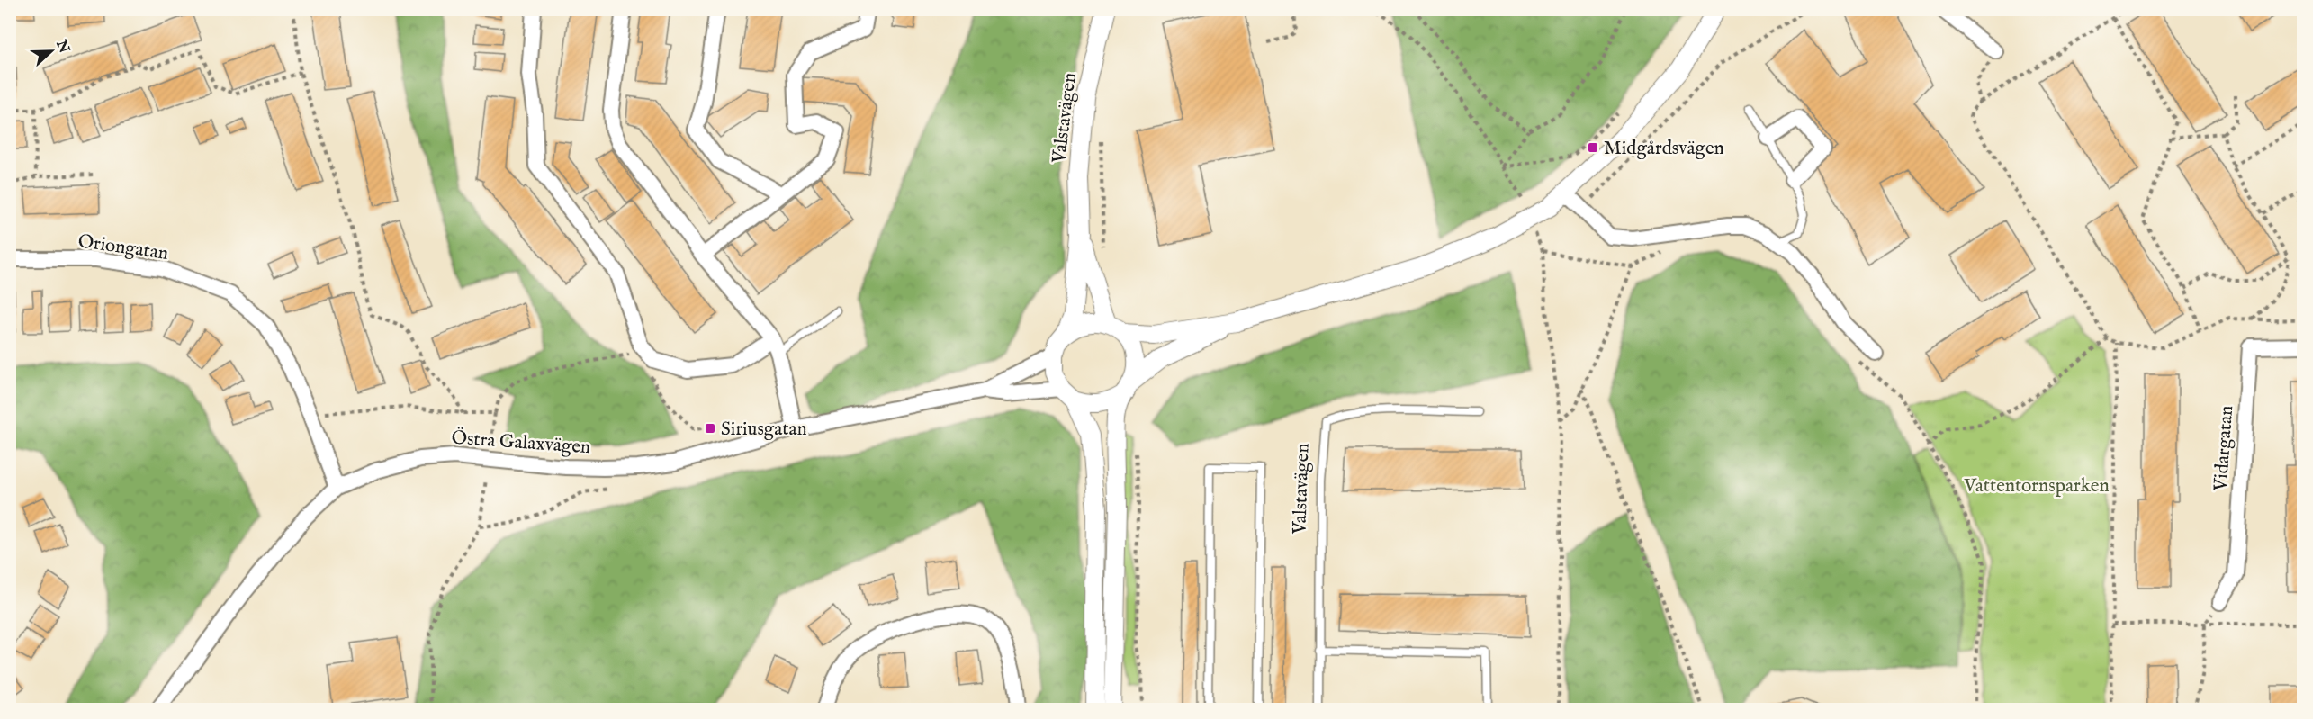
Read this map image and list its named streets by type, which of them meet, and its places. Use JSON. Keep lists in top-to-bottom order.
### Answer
{
  "streets": {
    "street": [
      "Valstavägen",
      "Oriongatan",
      "Östra Galaxvägen",
      "Vidargatan"
    ]
  },
  "crossings": [
    ["Valstavägen", "Östra Galaxvägen"],
    ["Oriongatan", "Östra Galaxvägen"]
  ],
  "parks": ["Vattentornsparken"],
  "places": {
    "transit": ["Midgårdsvägen", "Siriusgatan"]
  },
  "north": "right"
}
